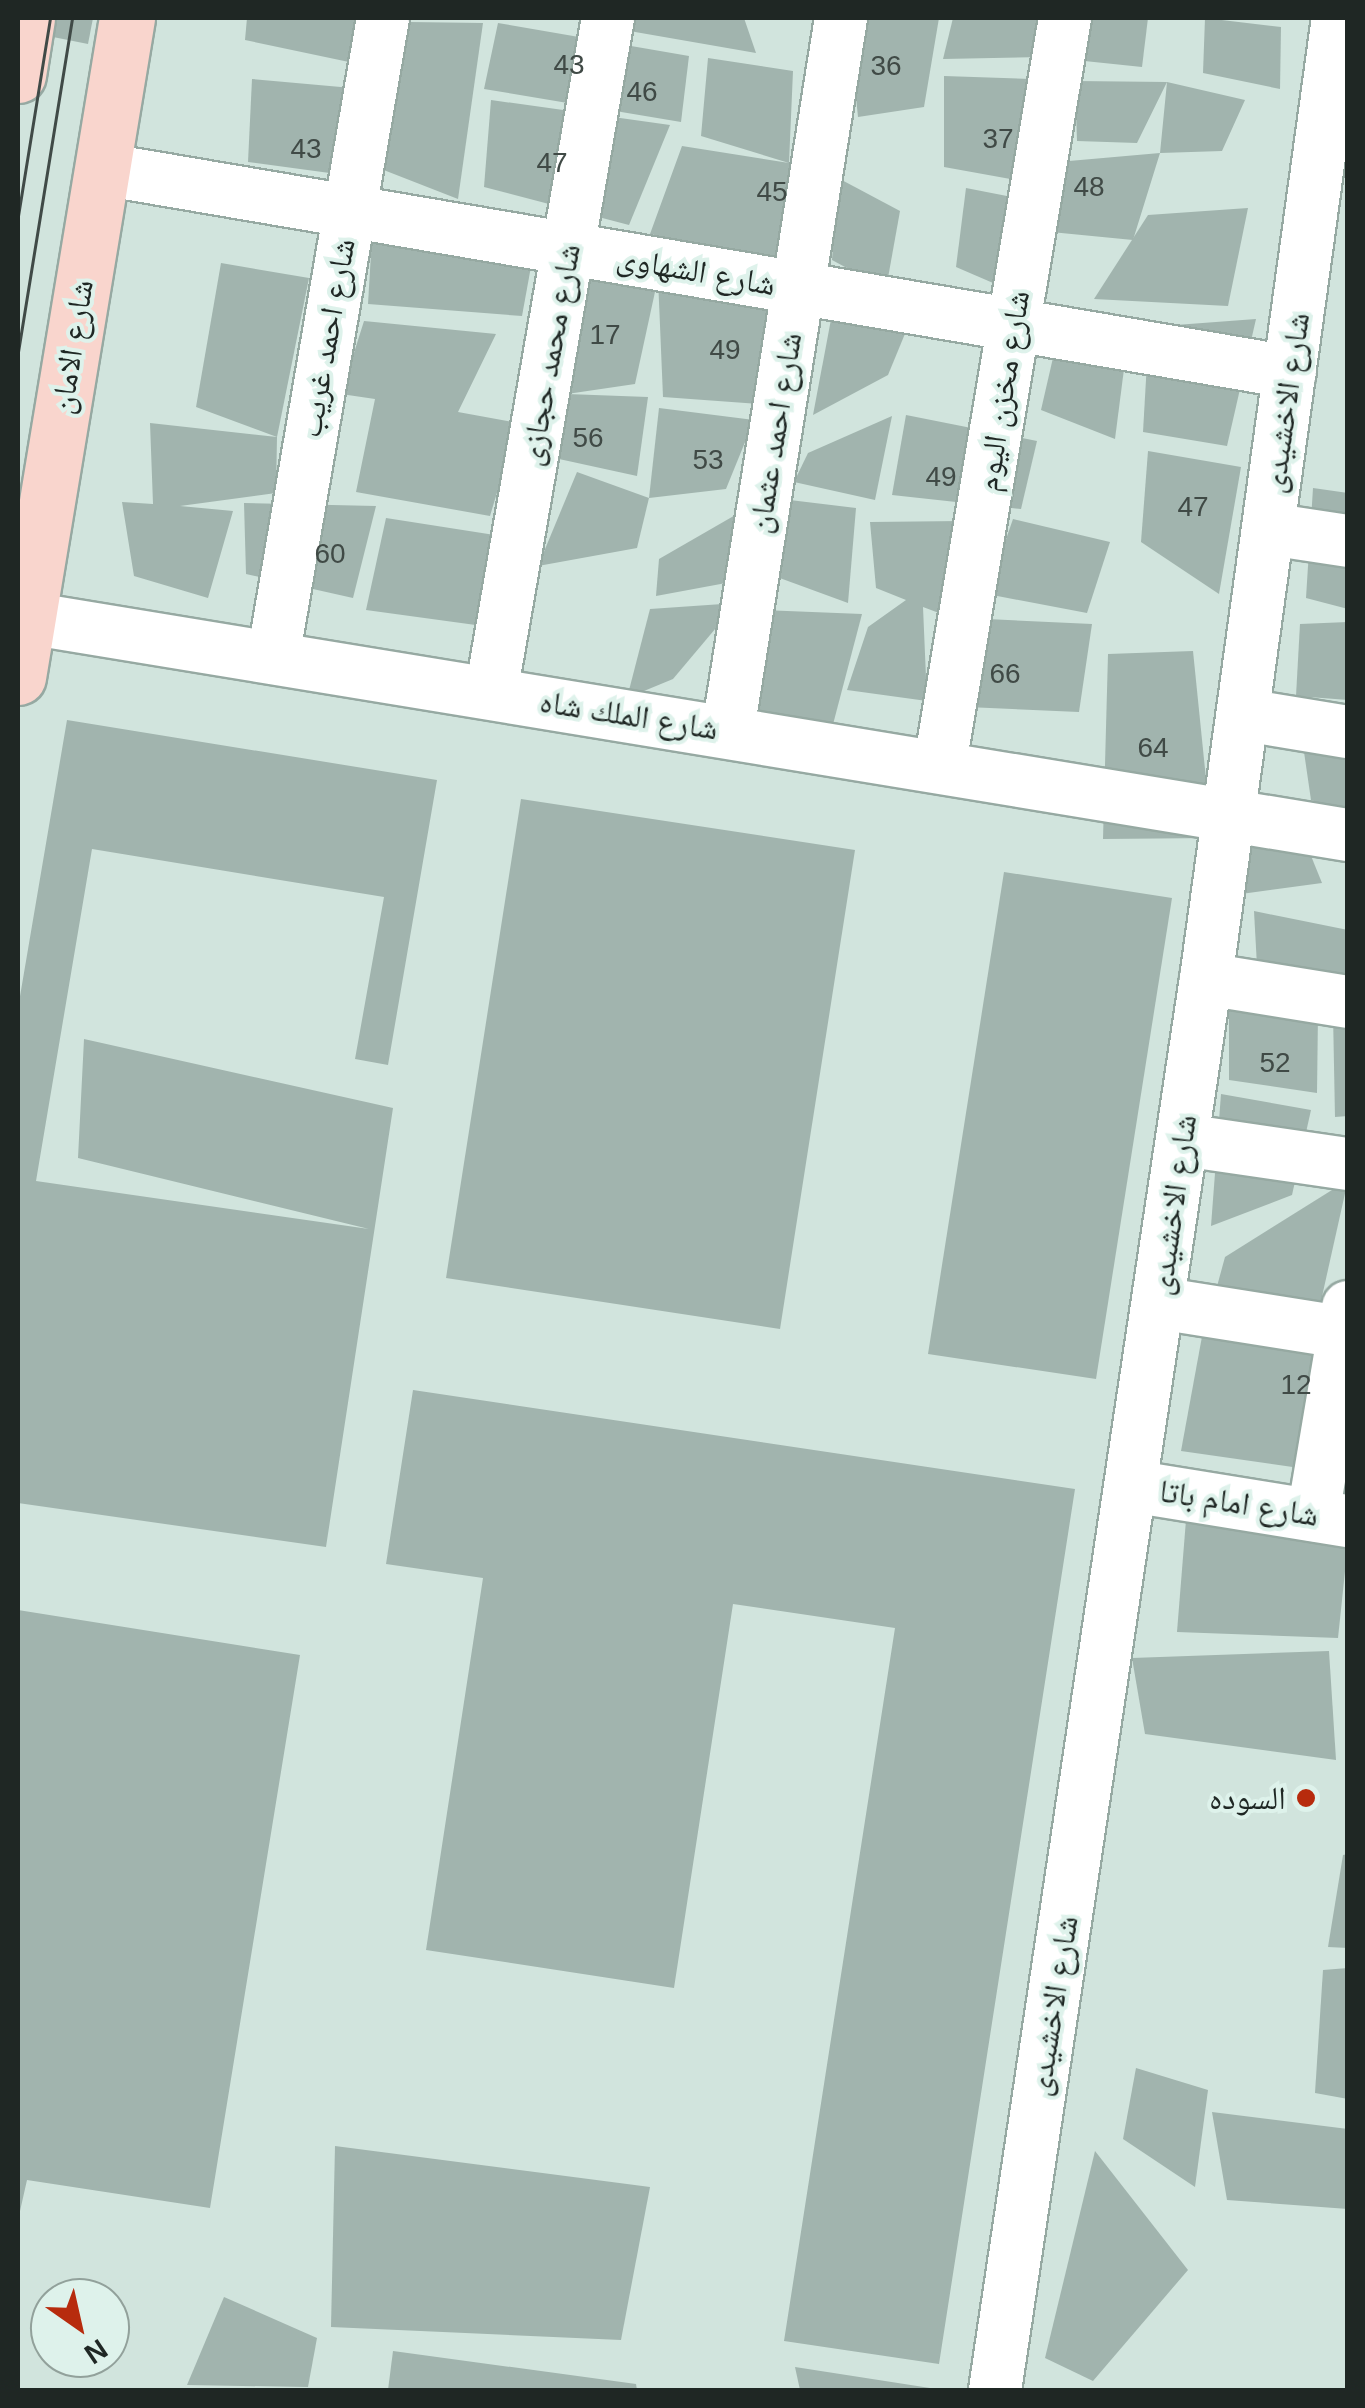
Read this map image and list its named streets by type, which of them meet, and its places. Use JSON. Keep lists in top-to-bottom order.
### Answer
{
  "streets": {
    "street": [
      "شارع الشهاوى",
      "شارع احمد غريب",
      "شارع الامان",
      "شارع محمد حجازى",
      "شارع مخزن اليوم",
      "شارع الاخشيدى",
      "شارع احمد عثمان",
      "شارع الملك شاه",
      "شارع امام باتا"
    ]
  },
  "crossings": [
    ["شارع الشهاوى", "شارع احمد غريب"],
    ["شارع الشهاوى", "شارع الامان"],
    ["شارع الشهاوى", "شارع محمد حجازى"],
    ["شارع الشهاوى", "شارع مخزن اليوم"],
    ["شارع الشهاوى", "شارع الاخشيدى"],
    ["شارع الشهاوى", "شارع احمد عثمان"],
    ["شارع احمد غريب", "شارع الملك شاه"],
    ["شارع الامان", "شارع الملك شاه"],
    ["شارع محمد حجازى", "شارع الملك شاه"],
    ["شارع مخزن اليوم", "شارع الملك شاه"],
    ["شارع الاخشيدى", "شارع الملك شاه"],
    ["شارع الاخشيدى", "شارع امام باتا"],
    ["شارع احمد عثمان", "شارع الملك شاه"]
  ],
  "places": ["السوده"],
  "house_numbers": [
    "43",
    "36",
    "46",
    "37",
    "43",
    "47",
    "48",
    "45",
    "17",
    "49",
    "56",
    "53",
    "49",
    "47",
    "60",
    "66",
    "64",
    "52",
    "12"
  ],
  "north": "bottom right"
}
